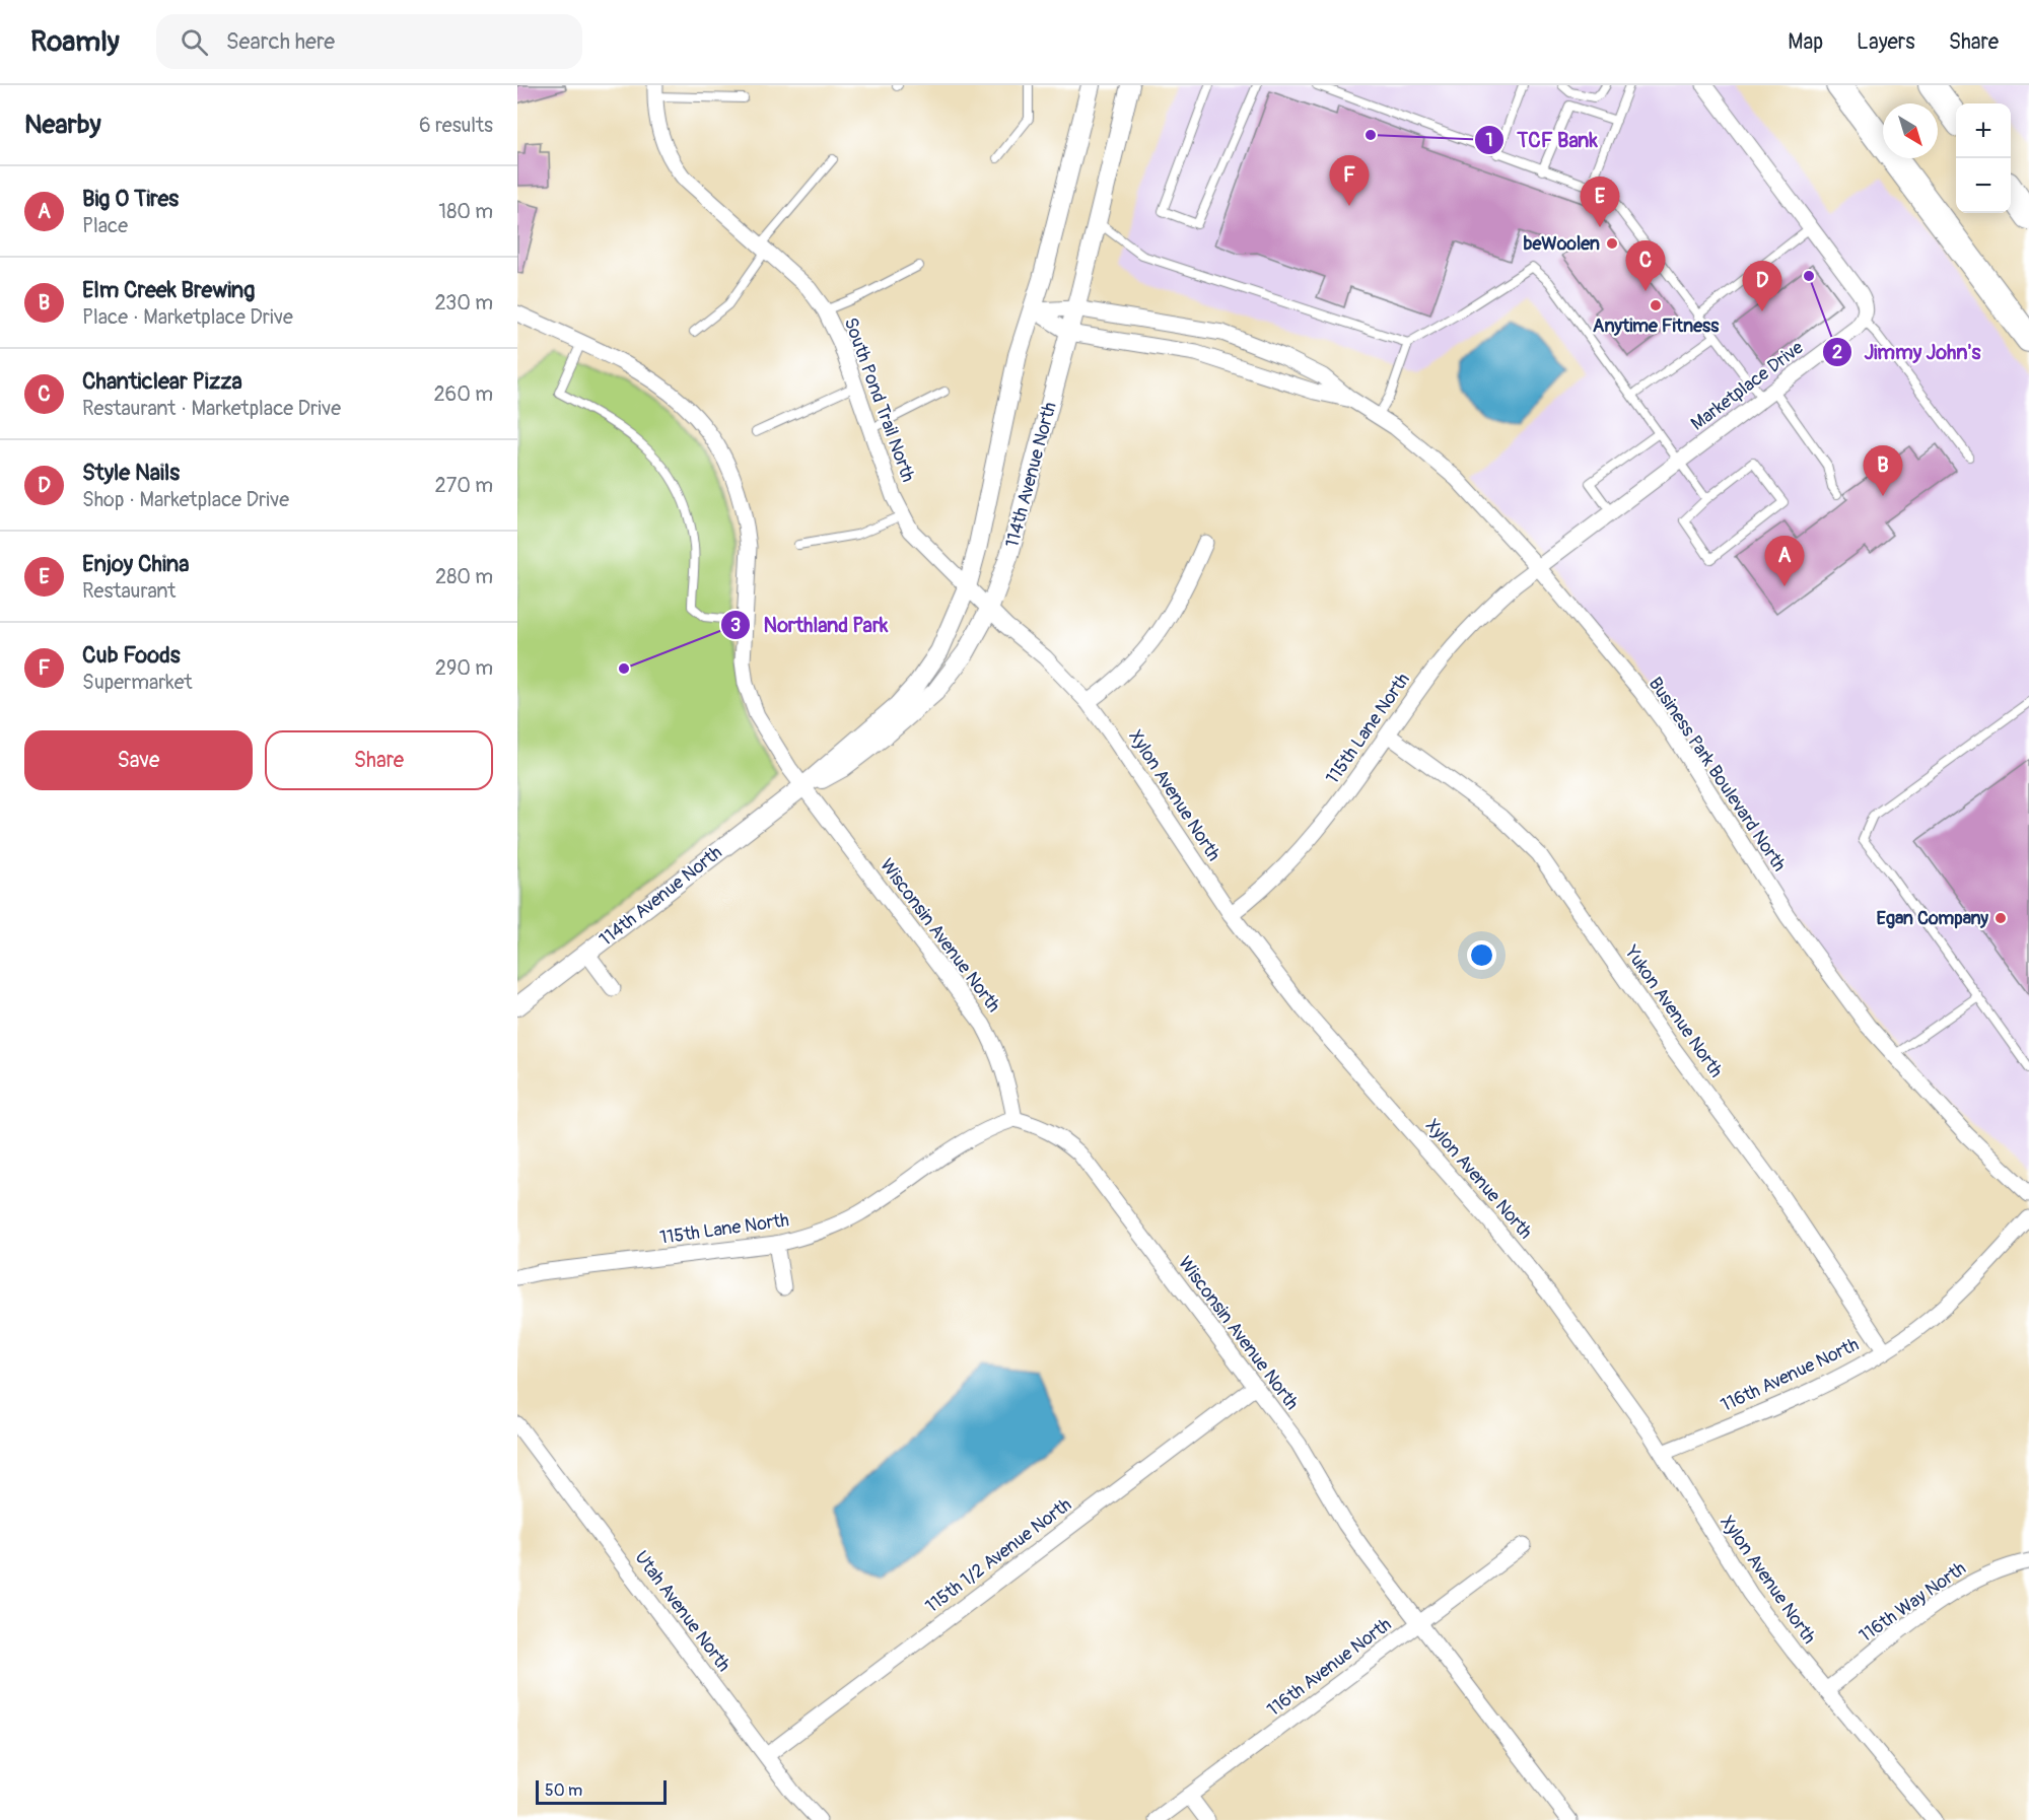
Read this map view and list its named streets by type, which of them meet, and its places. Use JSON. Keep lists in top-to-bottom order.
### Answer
{
  "streets": {
    "street": [
      "Marketplace Drive",
      "South Pond Trail North",
      "114th Avenue North",
      "115th Lane North",
      "Business Park Boulevard North",
      "Xylon Avenue North",
      "Wisconsin Avenue North",
      "Yukon Avenue North",
      "116th Avenue North",
      "115th 1/2 Avenue North",
      "116th Way North",
      "Utah Avenue North"
    ]
  },
  "crossings": [
    ["Marketplace Drive", "115th Lane North"],
    ["Marketplace Drive", "Business Park Boulevard North"],
    ["South Pond Trail North", "114th Avenue North"],
    ["South Pond Trail North", "Xylon Avenue North"],
    ["114th Avenue North", "Business Park Boulevard North"],
    ["114th Avenue North", "Xylon Avenue North"],
    ["114th Avenue North", "Wisconsin Avenue North"],
    ["115th Lane North", "Business Park Boulevard North"],
    ["115th Lane North", "Xylon Avenue North"],
    ["115th Lane North", "Wisconsin Avenue North"],
    ["115th Lane North", "Yukon Avenue North"],
    ["Xylon Avenue North", "116th Avenue North"],
    ["Xylon Avenue North", "116th Way North"],
    ["Wisconsin Avenue North", "116th Avenue North"],
    ["Wisconsin Avenue North", "115th 1/2 Avenue North"],
    ["Yukon Avenue North", "116th Avenue North"],
    ["115th 1/2 Avenue North", "Utah Avenue North"]
  ],
  "places": [
    "TCF Bank",
    "beWoolen",
    "Jimmy John's",
    "Anytime Fitness",
    "Northland Park",
    "Egan Company"
  ],
  "scale_bar": "50 m",
  "north": "bottom right",
  "page": {
    "header": "Roamly",
    "search": "Search here",
    "nav": ["Map", "Layers", "Share"],
    "heading": ["Nearby", "6 results"],
    "map_buttons": ["+", "−"],
    "pins": [
      "F",
      "E",
      "C",
      "D",
      "B",
      "A"
    ],
    "list": [
      {
        "mark": "A",
        "name": "Big O Tires",
        "note": "Place",
        "value": "180 m"
      },
      {
        "mark": "B",
        "name": "Elm Creek Brewing",
        "note": "Place · Marketplace Drive",
        "value": "230 m"
      },
      {
        "mark": "C",
        "name": "Chanticlear Pizza",
        "note": "Restaurant · Marketplace Drive",
        "value": "260 m"
      },
      {
        "mark": "D",
        "name": "Style Nails",
        "note": "Shop · Marketplace Drive",
        "value": "270 m"
      },
      {
        "mark": "E",
        "name": "Enjoy China",
        "note": "Restaurant",
        "value": "280 m"
      },
      {
        "mark": "F",
        "name": "Cub Foods",
        "note": "Supermarket",
        "value": "290 m"
      }
    ],
    "buttons": ["Save", "Share"],
    "scale": "50 m"
  }
}
